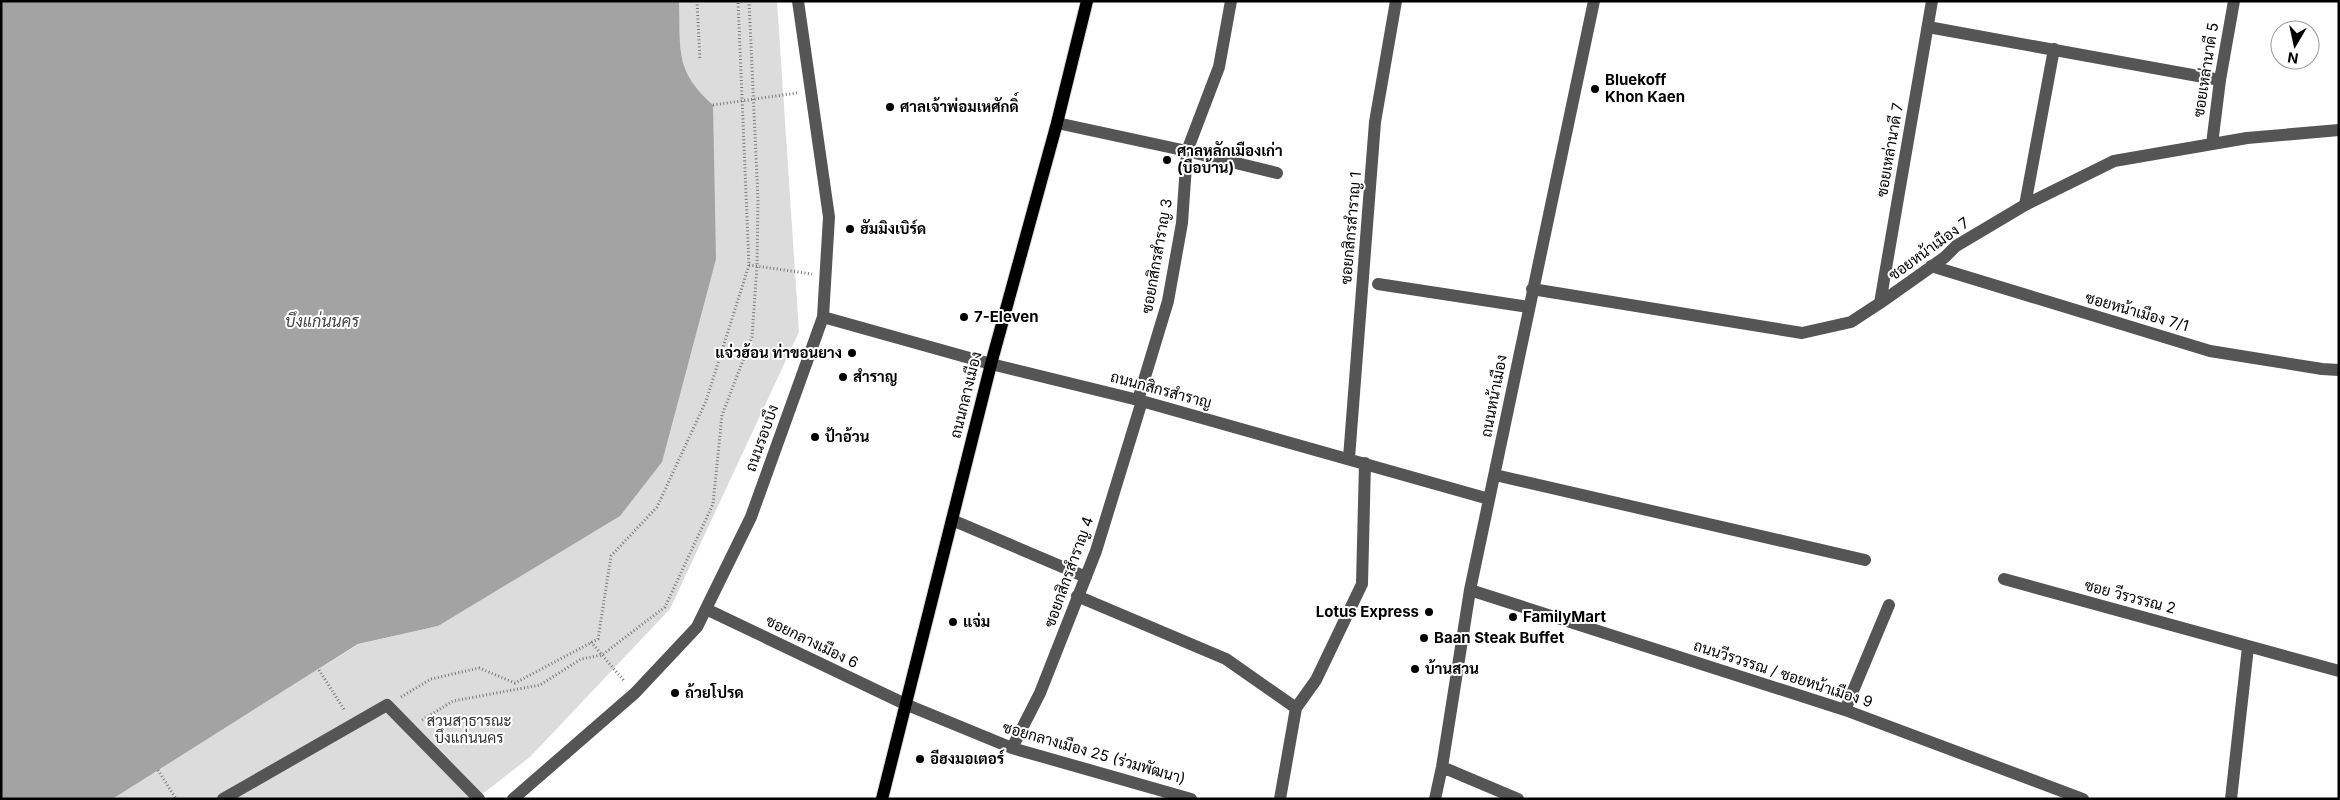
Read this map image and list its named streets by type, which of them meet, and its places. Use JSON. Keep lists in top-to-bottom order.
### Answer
{
  "streets": {
    "main road": ["ถนนกลางเมือง"],
    "street": [
      "ซอยเหล่านาดี 5",
      "ซอยเหล่านาดี 7",
      "ซอยกสิกรสำราญ 1",
      "ซอยหน้าเมือง 7",
      "ซอยกสิกรสำราญ 3",
      "ซอยหน้าเมือง 7/1",
      "ถนนกสิกรสำราญ",
      "ถนนหน้าเมือง",
      "ถนนรอบบึง",
      "ซอยกสิกรสำราญ 4",
      "ซอย วีรวรรณ 2",
      "ซอยกลางเมือง 6",
      "ถนนวีรวรรณ / ซอยหน้าเมือง 9",
      "ซอยกลางเมือง 25 (ร่วมพัฒนา)"
    ]
  },
  "crossings": [
    ["ซอยเหล่านาดี 5", "ซอยหน้าเมือง 7"],
    ["ซอยเหล่านาดี 7", "ซอยหน้าเมือง 7"],
    ["ซอยกสิกรสำราญ 1", "ถนนกสิกรสำราญ"],
    ["ซอยหน้าเมือง 7", "ซอยหน้าเมือง 7/1"],
    ["ซอยหน้าเมือง 7", "ถนนหน้าเมือง"],
    ["ซอยกสิกรสำราญ 3", "ถนนกสิกรสำราญ"],
    ["ซอยกสิกรสำราญ 3", "ซอยกสิกรสำราญ 4"],
    ["ถนนกสิกรสำราญ", "ถนนกลางเมือง"],
    ["ถนนกสิกรสำราญ", "ถนนหน้าเมือง"],
    ["ถนนกสิกรสำราญ", "ถนนรอบบึง"],
    ["ถนนกสิกรสำราญ", "ซอยกสิกรสำราญ 4"],
    ["ถนนกลางเมือง", "ซอยกลางเมือง 6"],
    ["ถนนกลางเมือง", "ซอยกลางเมือง 25 (ร่วมพัฒนา)"],
    ["ถนนหน้าเมือง", "ถนนวีรวรรณ / ซอยหน้าเมือง 9"],
    ["ถนนรอบบึง", "ซอยกลางเมือง 6"],
    ["ซอยกสิกรสำราญ 4", "ซอยกลางเมือง 25 (ร่วมพัฒนา)"],
    ["ซอยกลางเมือง 6", "ซอยกลางเมือง 25 (ร่วมพัฒนา)"]
  ],
  "water": ["บึงแก่นนคร"],
  "parks": ["สวนสาธารณะ บึงแก่นนคร"],
  "places": [
    "Bluekoff Khon Kaen",
    "ศาลเจ้าพ่อมเหศักดิ์",
    "ศาลหลักเมืองเก่า (บือบ้าน)",
    "ฮัมมิงเบิร์ด",
    "7-Eleven",
    "แจ่วฮ้อน ท่าขอนยาง",
    "สำราญ",
    "ป้าอ้วน",
    "Lotus Express",
    "FamilyMart",
    "แจ่ม",
    "Baan Steak Buffet",
    "บ้านสวน",
    "ถ้วยโปรด",
    "อีฮงมอเตอร์"
  ],
  "north": "bottom"
}
